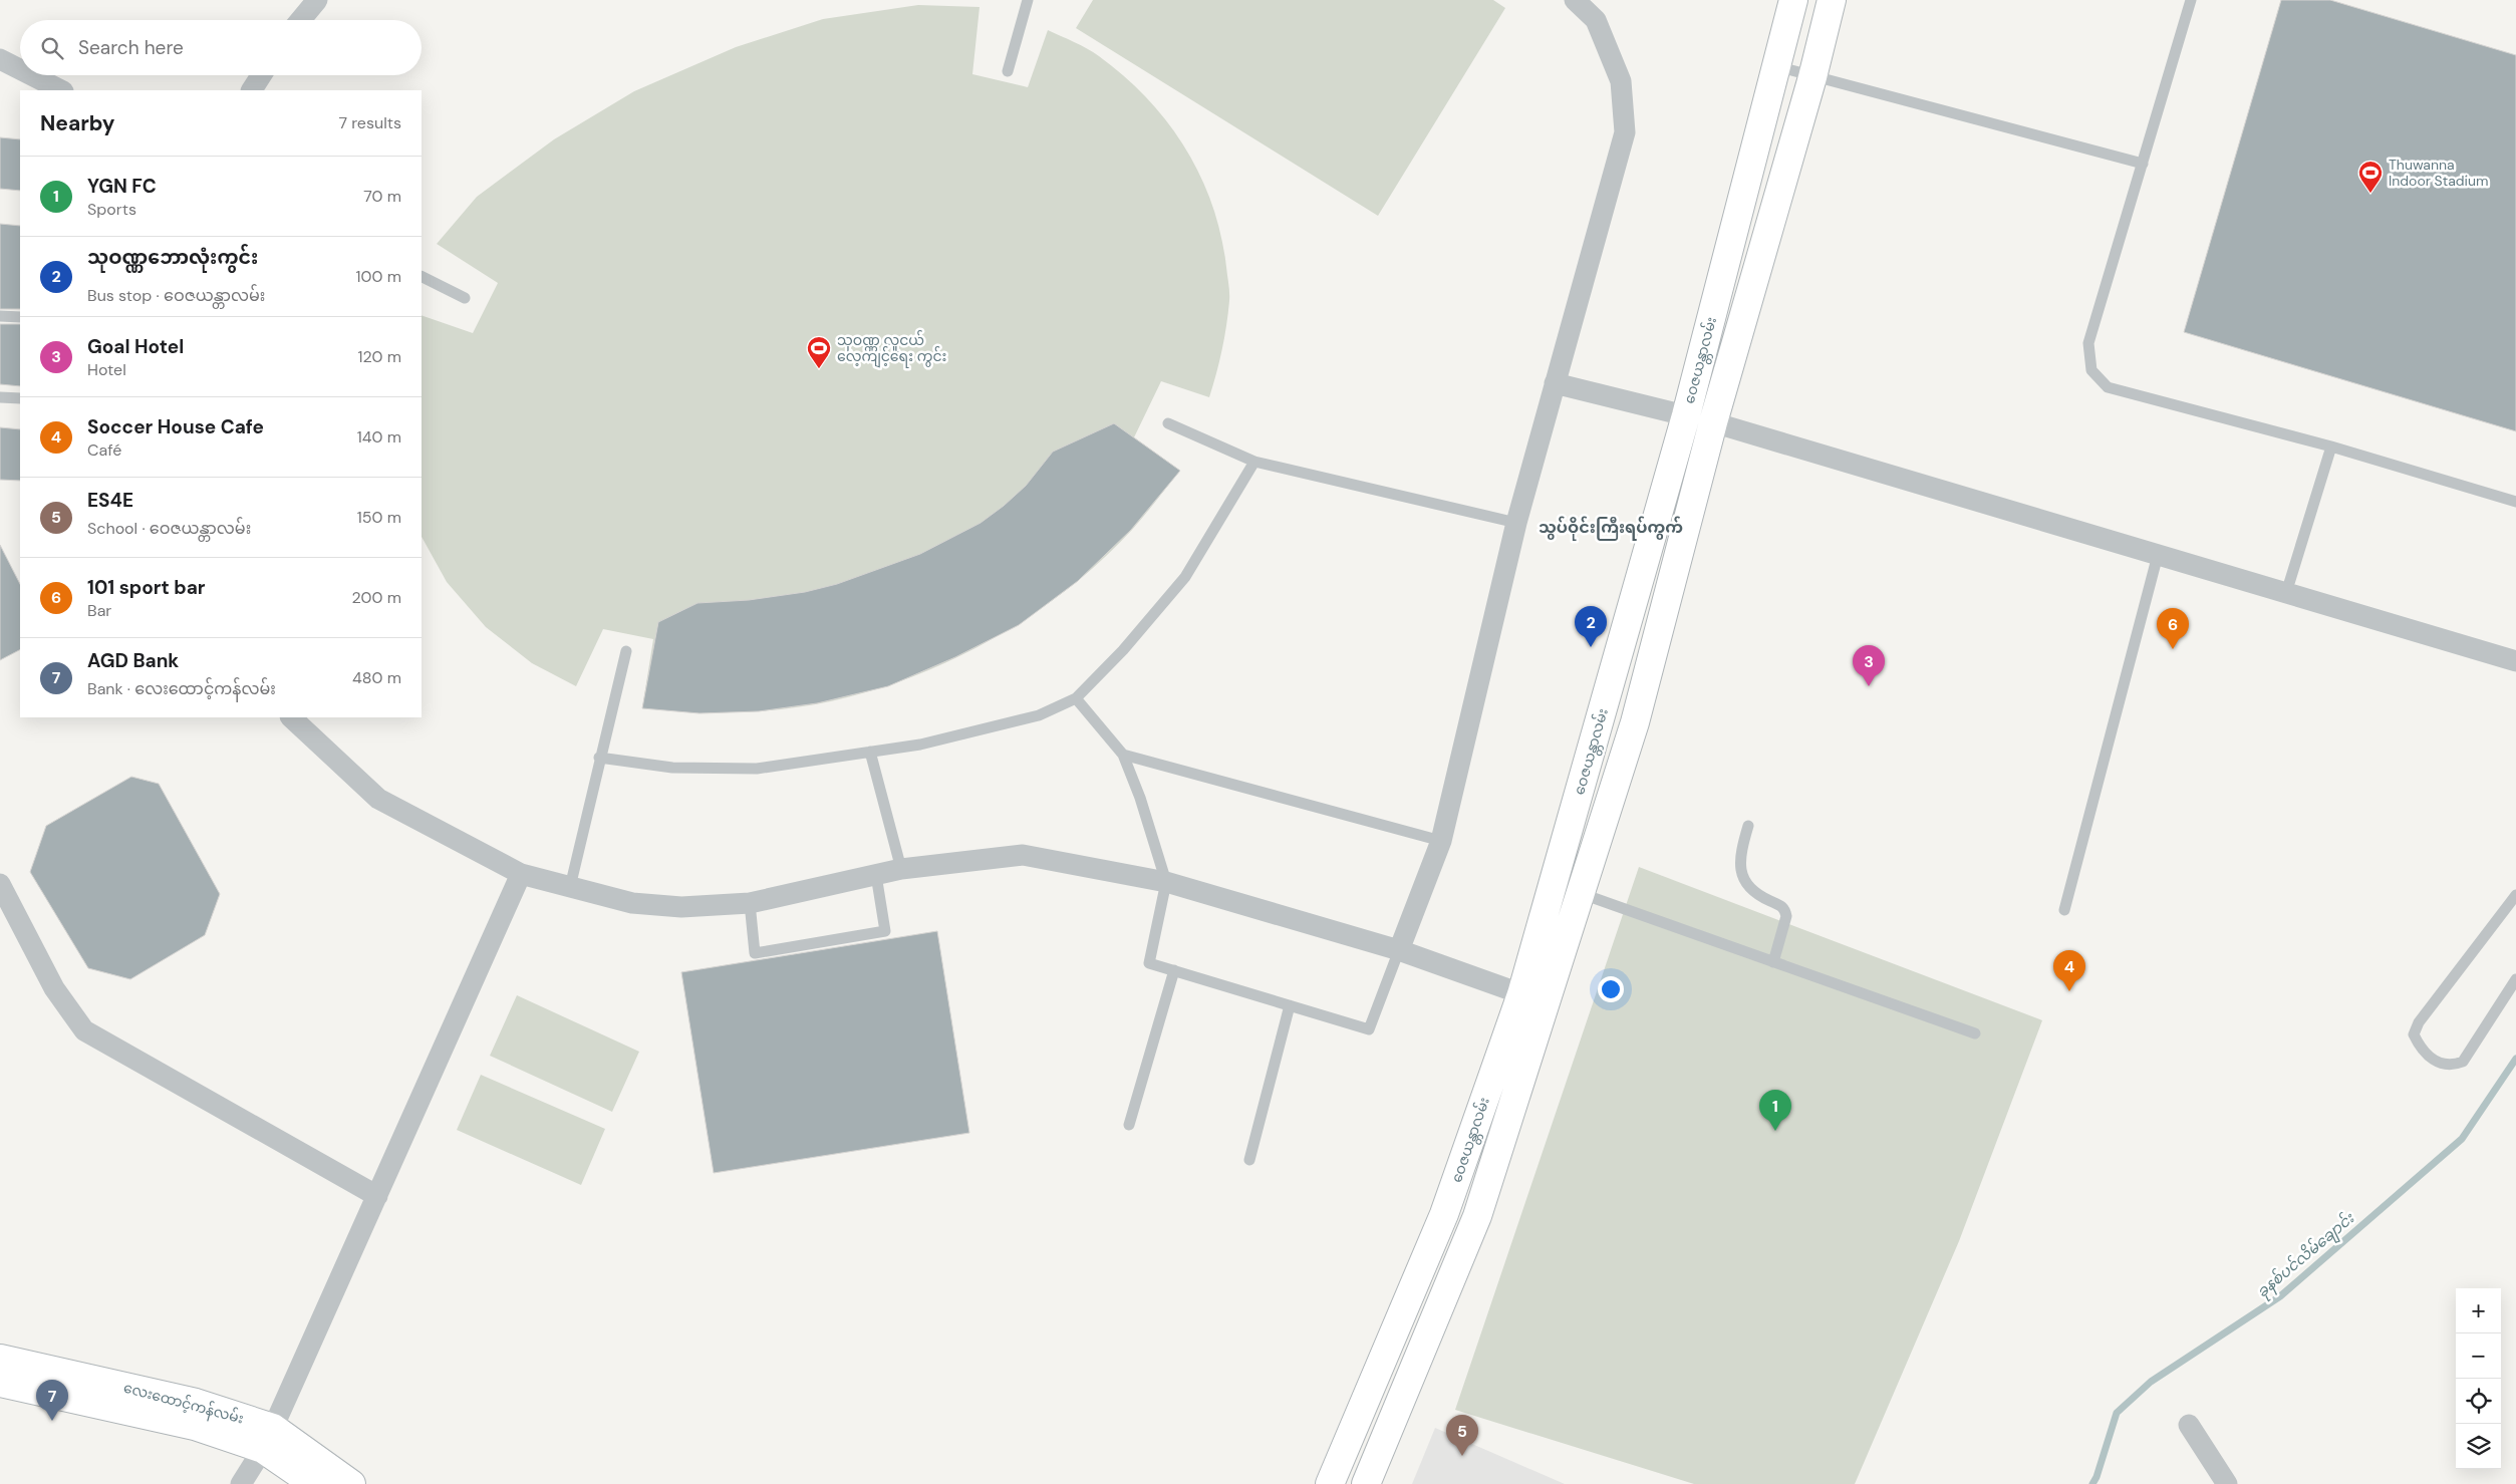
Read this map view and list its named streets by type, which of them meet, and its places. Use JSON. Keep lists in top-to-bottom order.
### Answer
{
  "streets": {
    "main road": ["ဝေဇယန္တာလမ်း", "လေးထောင့်ကန်လမ်း"]
  },
  "districts": ["သွပ်ဝိုင်းကြီးရပ်ကွက်"],
  "water": ["ခုနစ်ပင်လိမ်ချောင်း"],
  "places": {
    "sports": ["Thuwanna Indoor Stadium", "သုဝဏ္ဏ လူငယ် လေ့ကျင့်ရေး ကွင်း"]
  },
  "page": {
    "search": "Search here",
    "heading": ["Nearby", "7 results"],
    "list": [
      {
        "mark": "1",
        "name": "YGN FC",
        "note": "Sports",
        "value": "70 m"
      },
      {
        "mark": "2",
        "name": "သုဝဏ္ဏဘောလုံးကွင်း",
        "note": "Bus stop · ဝေဇယန္တာလမ်း",
        "value": "100 m"
      },
      {
        "mark": "3",
        "name": "Goal Hotel",
        "note": "Hotel",
        "value": "120 m"
      },
      {
        "mark": "4",
        "name": "Soccer House Cafe",
        "note": "Café",
        "value": "140 m"
      },
      {
        "mark": "5",
        "name": "ES4E",
        "note": "School · ဝေဇယန္တာလမ်း",
        "value": "150 m"
      },
      {
        "mark": "6",
        "name": "101 sport bar",
        "note": "Bar",
        "value": "200 m"
      },
      {
        "mark": "7",
        "name": "AGD Bank",
        "note": "Bank · လေးထောင့်ကန်လမ်း",
        "value": "480 m"
      }
    ],
    "pins": [
      "2",
      "6",
      "3",
      "4",
      "1",
      "7",
      "5"
    ],
    "map_buttons": ["+", "−"]
  }
}
